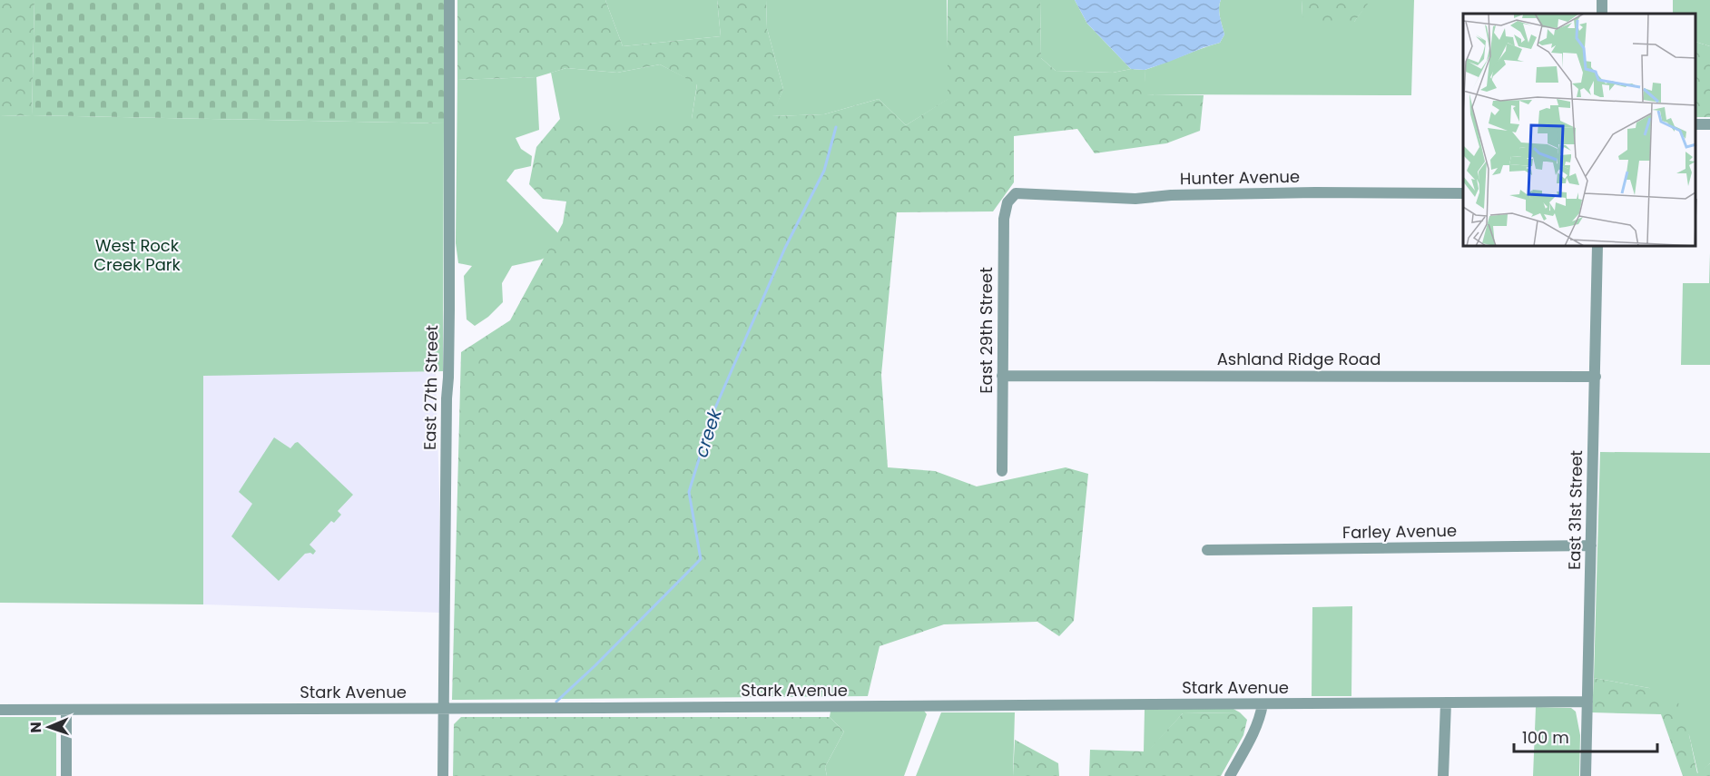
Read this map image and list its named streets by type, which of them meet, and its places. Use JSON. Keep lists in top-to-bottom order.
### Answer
{
  "streets": {
    "street": [
      "Hunter Avenue",
      "East 29th Street",
      "Ashland Ridge Road",
      "East 27th Street",
      "East 31st Street",
      "Farley Avenue",
      "Stark Avenue"
    ]
  },
  "crossings": [
    ["Hunter Avenue", "East 29th Street"],
    ["East 29th Street", "Ashland Ridge Road"],
    ["Ashland Ridge Road", "East 31st Street"],
    ["East 27th Street", "Stark Avenue"],
    ["East 31st Street", "Farley Avenue"],
    ["East 31st Street", "Stark Avenue"]
  ],
  "water": ["creek"],
  "parks": ["West Rock Creek Park"],
  "scale_bar": "100 m",
  "north": "left"
}
